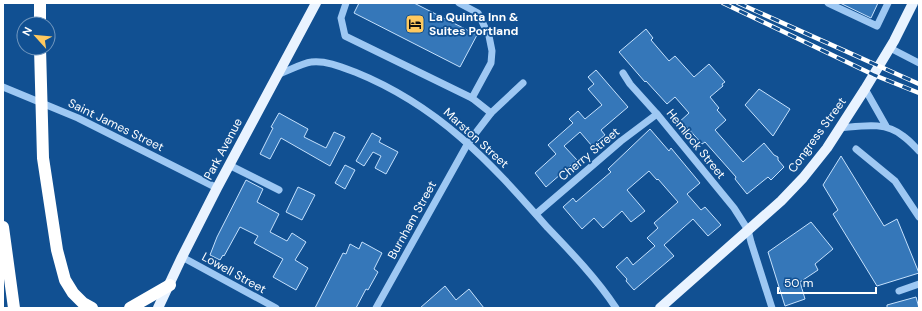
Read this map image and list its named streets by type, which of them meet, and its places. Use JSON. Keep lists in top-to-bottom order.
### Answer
{
  "streets": {
    "main road": ["Congress Street", "Park Avenue"],
    "street": [
      "Saint James Street",
      "Marston Street",
      "Hemlock Street",
      "Cherry Street",
      "Burnham Street",
      "Lowell Street"
    ]
  },
  "crossings": [
    ["Saint James Street", "Park Avenue"],
    ["Congress Street", "Hemlock Street"],
    ["Marston Street", "Park Avenue"],
    ["Marston Street", "Cherry Street"],
    ["Marston Street", "Burnham Street"],
    ["Hemlock Street", "Cherry Street"],
    ["Park Avenue", "Lowell Street"]
  ],
  "places": {
    "hotel": ["La Quinta Inn & Suites Portland"]
  },
  "scale_bar": "50 m",
  "north": "top left"
}
